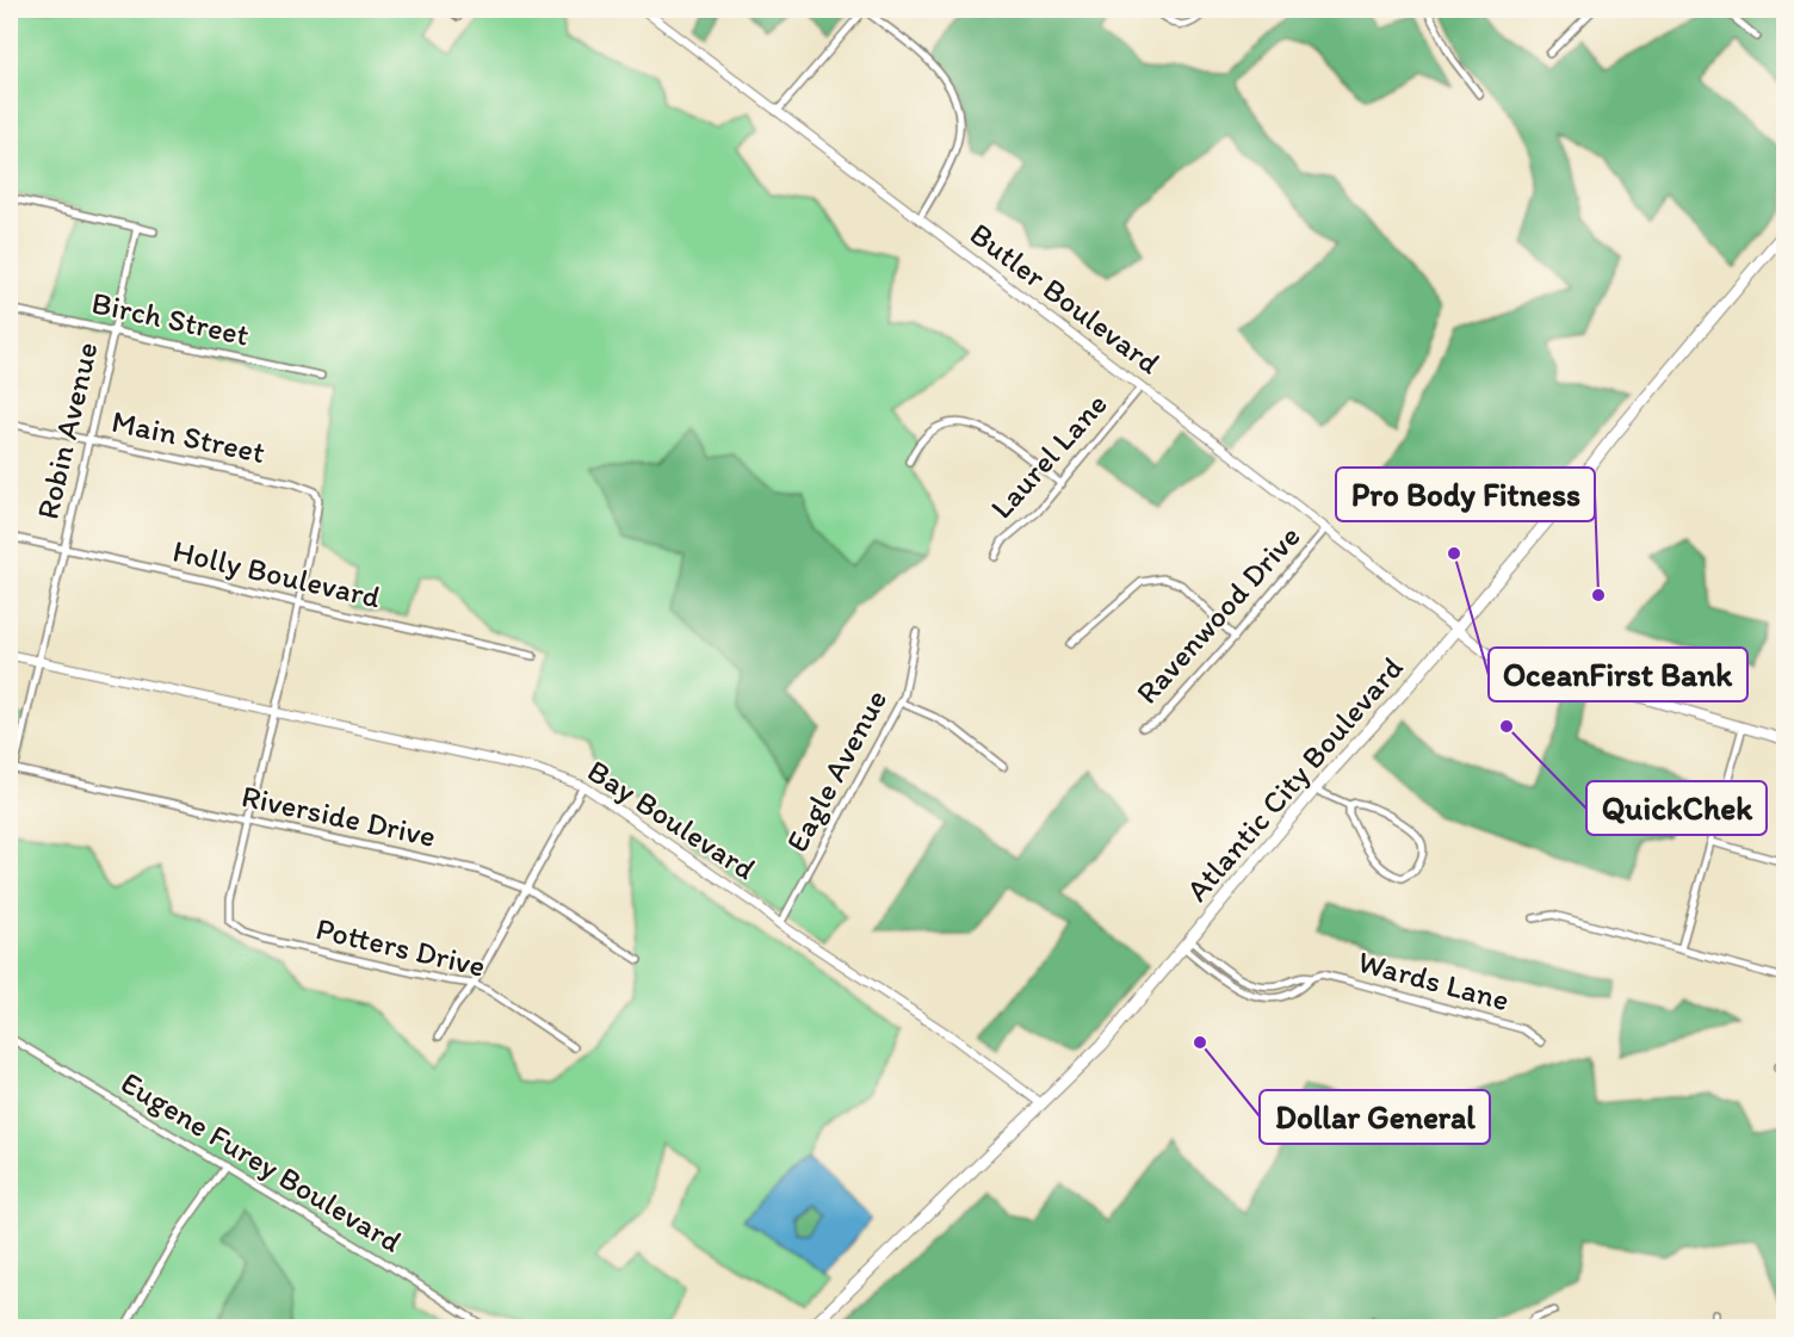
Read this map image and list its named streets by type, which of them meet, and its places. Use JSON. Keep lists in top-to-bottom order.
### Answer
{
  "streets": {
    "highway": ["Atlantic City Boulevard"],
    "street": [
      "Butler Boulevard",
      "Birch Street",
      "Robin Avenue",
      "Main Street",
      "Laurel Lane",
      "Holly Boulevard",
      "Ravenwood Drive",
      "Eagle Avenue",
      "Riverside Drive",
      "Bay Boulevard",
      "Potters Drive",
      "Wards Lane",
      "Eugene Furey Boulevard"
    ]
  },
  "crossings": [
    ["Butler Boulevard", "Laurel Lane"],
    ["Butler Boulevard", "Ravenwood Drive"],
    ["Butler Boulevard", "Atlantic City Boulevard"],
    ["Birch Street", "Robin Avenue"],
    ["Robin Avenue", "Main Street"],
    ["Robin Avenue", "Holly Boulevard"],
    ["Robin Avenue", "Riverside Drive"],
    ["Robin Avenue", "Bay Boulevard"],
    ["Main Street", "Holly Boulevard"],
    ["Eagle Avenue", "Bay Boulevard"],
    ["Atlantic City Boulevard", "Bay Boulevard"],
    ["Atlantic City Boulevard", "Wards Lane"],
    ["Riverside Drive", "Potters Drive"]
  ],
  "places": [
    "OceanFirst Bank",
    "Pro Body Fitness",
    "QuickChek",
    "Dollar General"
  ]
}
